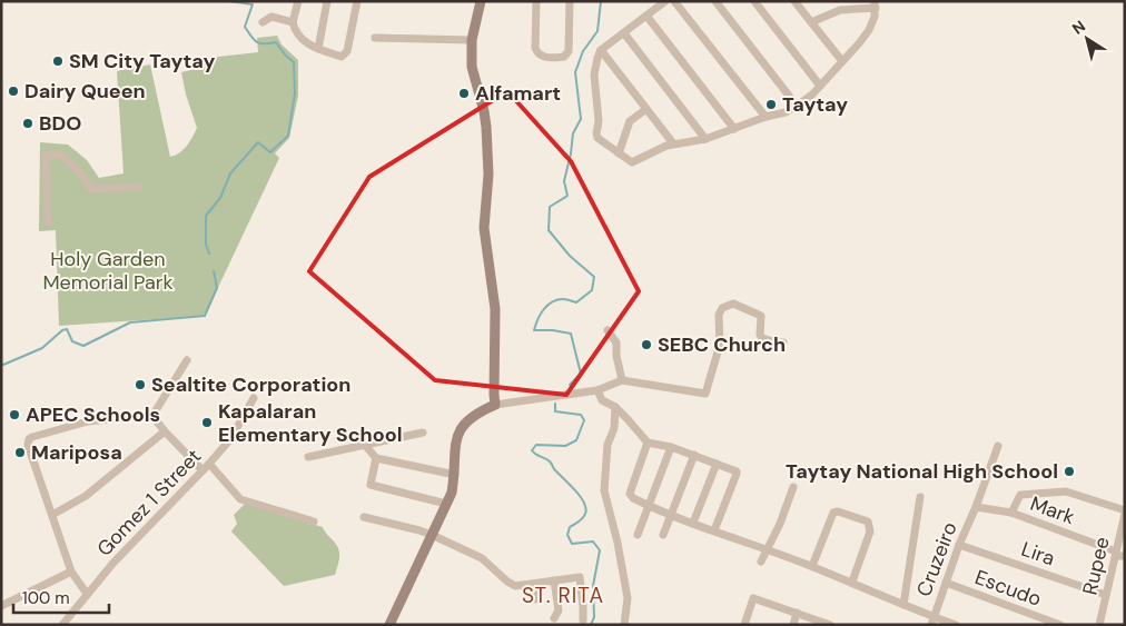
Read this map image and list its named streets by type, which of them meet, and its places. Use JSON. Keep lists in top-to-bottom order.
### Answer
{
  "streets": {
    "street": [
      "Gomez 1 Street",
      "Mark",
      "Lira",
      "Cruzeiro",
      "Rupee",
      "Escudo"
    ]
  },
  "crossings": [
    ["Mark", "Cruzeiro"],
    ["Mark", "Rupee"],
    ["Lira", "Cruzeiro"],
    ["Lira", "Rupee"],
    ["Cruzeiro", "Escudo"]
  ],
  "districts": ["ST. RITA"],
  "parks": ["Holy Garden Memorial Park"],
  "places": [
    "SM City Taytay",
    "Dairy Queen",
    "Alfamart",
    "Taytay",
    "BDO",
    "SEBC Church",
    "Sealtite Corporation",
    "APEC Schools",
    "Kapalaran Elementary School",
    "Mariposa",
    "Taytay National High School"
  ],
  "scale_bar": "100 m",
  "north": "top left"
}
